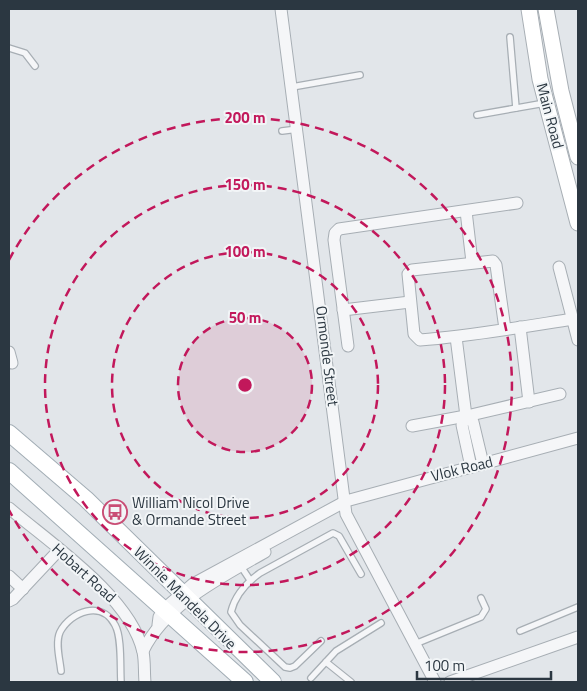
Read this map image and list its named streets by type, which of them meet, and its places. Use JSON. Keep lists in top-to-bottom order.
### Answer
{
  "streets": {
    "main road": ["Main Road", "Winnie Mandela Drive"],
    "street": ["Ormonde Street", "Vlok Road", "Hobart Road"]
  },
  "crossings": [
    ["Ormonde Street", "Vlok Road"]
  ],
  "places": {
    "bus stop": ["William Nicol Drive & Ormande Street"]
  },
  "scale_bar": "100 m",
  "rings": [
    "200 m",
    "150 m",
    "100 m",
    "50 m"
  ]
}
